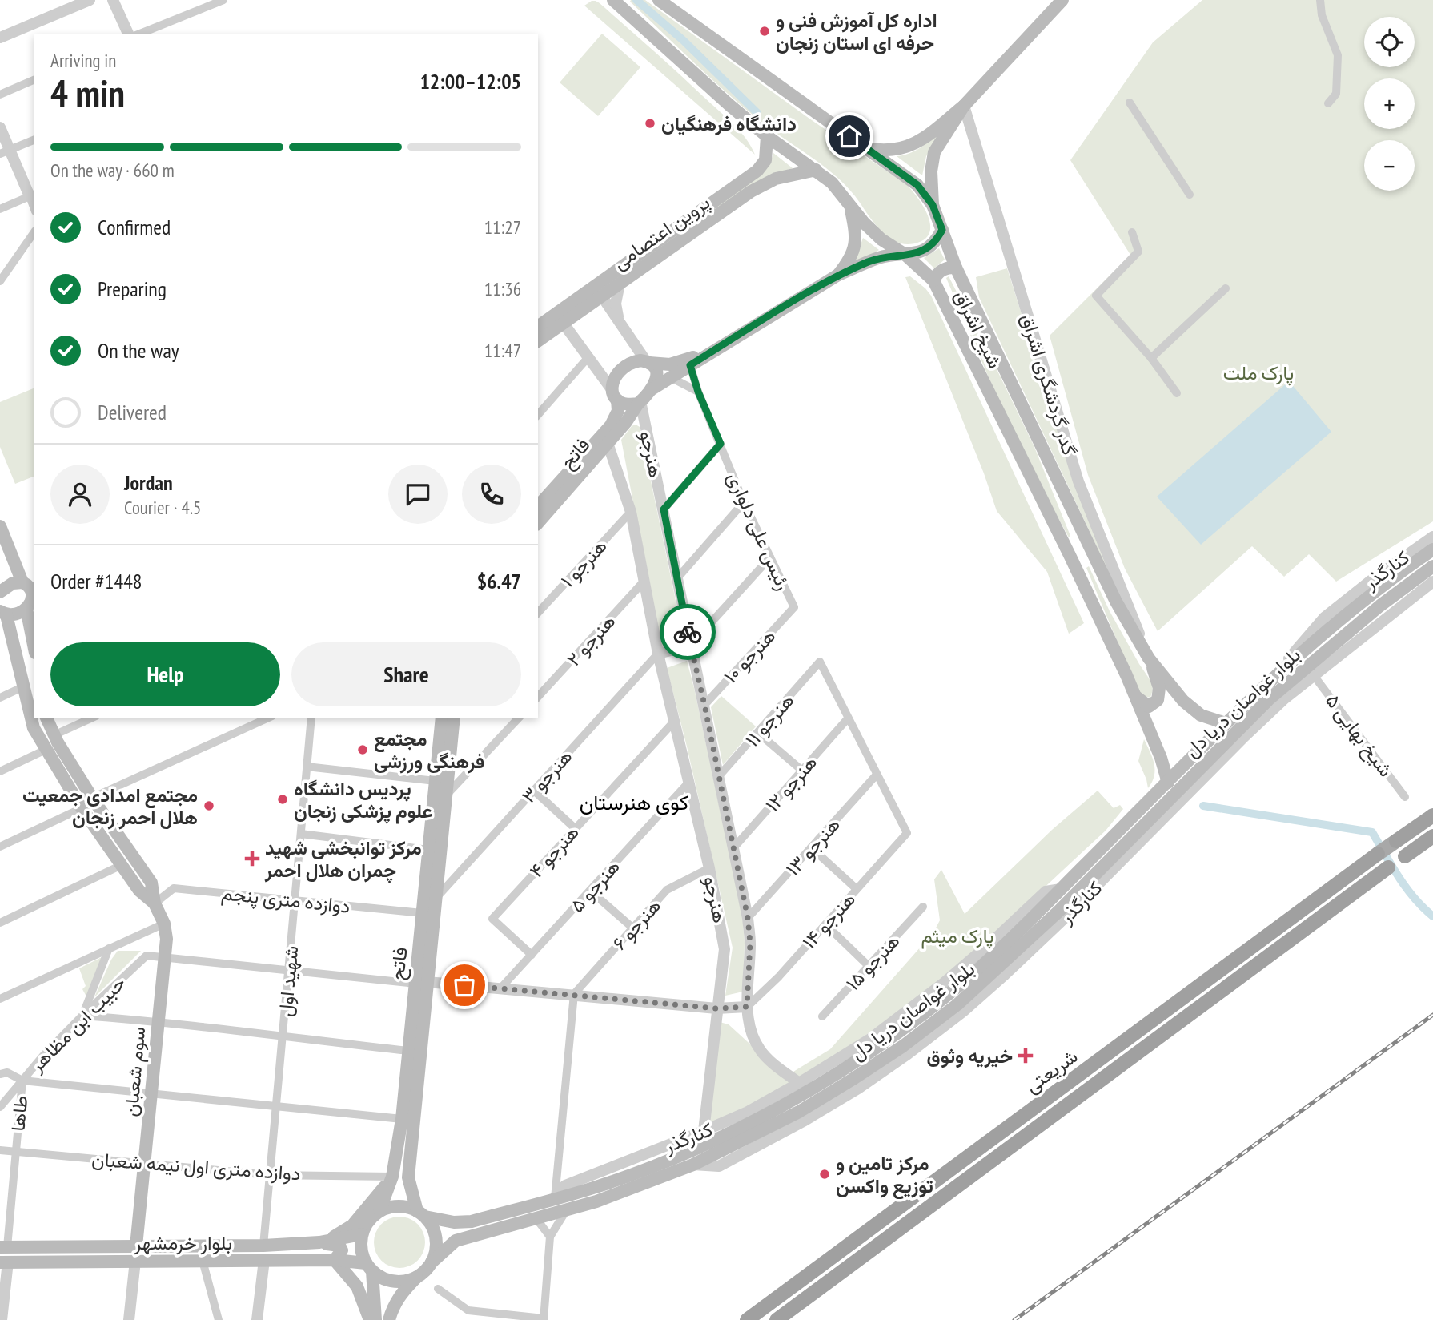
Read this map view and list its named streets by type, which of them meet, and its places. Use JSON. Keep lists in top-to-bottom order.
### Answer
{
  "streets": {
    "highway": ["شریعتی"],
    "main road": [
      "پروین اعتصامی",
      "شیخ اشراق",
      "فاتح",
      "بلوار غواصان دریا دل",
      "سوم شعبان",
      "بلوار خرمشهر"
    ],
    "street": [
      "گدر گردشگری اشراق",
      "هنرجو",
      "رئیس علی دلواری",
      "هنرجو ۱",
      "کنارگذر",
      "هنرجو ۲",
      "هنرجو ۱۰",
      "هنرجو ۱۱",
      "شیخ بهایی ۵",
      "هنرجو ۳",
      "هنرجو ۱۲",
      "هنرجو ۱۳",
      "هنرجو ۴",
      "هنرجو ۵",
      "دوازده متری پنجم",
      "هنرجو ۱۴",
      "هنرجو ۶",
      "هنرجو ۱۵",
      "شهید اول",
      "حبیب ابن مظاهر",
      "طاها",
      "دوازده متری اول نیمه شعبان"
    ]
  },
  "crossings": [
    ["پروین اعتصامی", "شیخ اشراق"],
    ["شیخ اشراق", "گدر گردشگری اشراق"],
    ["شیخ اشراق", "بلوار غواصان دریا دل"],
    ["فاتح", "هنرجو"],
    ["فاتح", "بلوار غواصان دریا دل"],
    ["فاتح", "هنرجو ۳"],
    ["فاتح", "دوازده متری پنجم"],
    ["فاتح", "دوازده متری اول نیمه شعبان"],
    ["فاتح", "بلوار خرمشهر"],
    ["هنرجو", "هنرجو ۱"],
    ["هنرجو", "کنارگذر"],
    ["هنرجو", "هنرجو ۲"],
    ["هنرجو", "هنرجو ۱۰"],
    ["هنرجو", "هنرجو ۱۱"],
    ["هنرجو", "هنرجو ۳"],
    ["هنرجو", "هنرجو ۱۲"],
    ["هنرجو", "هنرجو ۱۳"],
    ["هنرجو", "هنرجو ۴"],
    ["هنرجو", "هنرجو ۵"],
    ["هنرجو", "هنرجو ۱۴"],
    ["هنرجو", "هنرجو ۶"],
    ["رئیس علی دلواری", "هنرجو ۱۰"],
    ["کنارگذر", "بلوار غواصان دریا دل"],
    ["کنارگذر", "شیخ بهایی ۵"],
    ["بلوار غواصان دریا دل", "بلوار خرمشهر"],
    ["هنرجو ۱۱", "هنرجو ۱۲"],
    ["هنرجو ۱۳", "هنرجو ۱۴"],
    ["هنرجو ۴", "هنرجو ۵"],
    ["دوازده متری پنجم", "شهید اول"],
    ["دوازده متری پنجم", "سوم شعبان"],
    ["شهید اول", "دوازده متری اول نیمه شعبان"],
    ["شهید اول", "بلوار خرمشهر"],
    ["حبیب ابن مظاهر", "سوم شعبان"],
    ["حبیب ابن مظاهر", "طاها"],
    ["سوم شعبان", "دوازده متری اول نیمه شعبان"],
    ["سوم شعبان", "بلوار خرمشهر"],
    ["طاها", "دوازده متری اول نیمه شعبان"],
    ["طاها", "بلوار خرمشهر"]
  ],
  "districts": ["کوی هنرستان"],
  "parks": ["پارک ملت", "پارک میثم"],
  "places": {
    "other": [
      "اداره کل آموزش فنی و حرفه ای استان زنجان",
      "دانشگاه فرهنگیان",
      "مجتمع فرهنگی ورزشی",
      "پردیس دانشگاه علوم پزشکى زنجان",
      "مجتمع امدادی جمعیت هلال احمر زنجان",
      "مرکز تامین و توزیع واکسن"
    ],
    "health": ["مرکز توانبخشی شهید چمران هلال احمر", "خیریه وثوق"]
  },
  "page": {
    "map_buttons": ["+", "−"],
    "heading": ["4 min", "Arriving in", "12:00–12:05"],
    "panel": [
      "Jordan",
      "Courier · 4.5",
      "Order #1448",
      "$6.47"
    ],
    "bar": "On the way · 660 m",
    "list": [
      ["Confirmed", "11:27"],
      ["Preparing", "11:36"],
      ["On the way", "11:47"],
      "Delivered"
    ],
    "buttons": ["Help", "Share"]
  }
}
